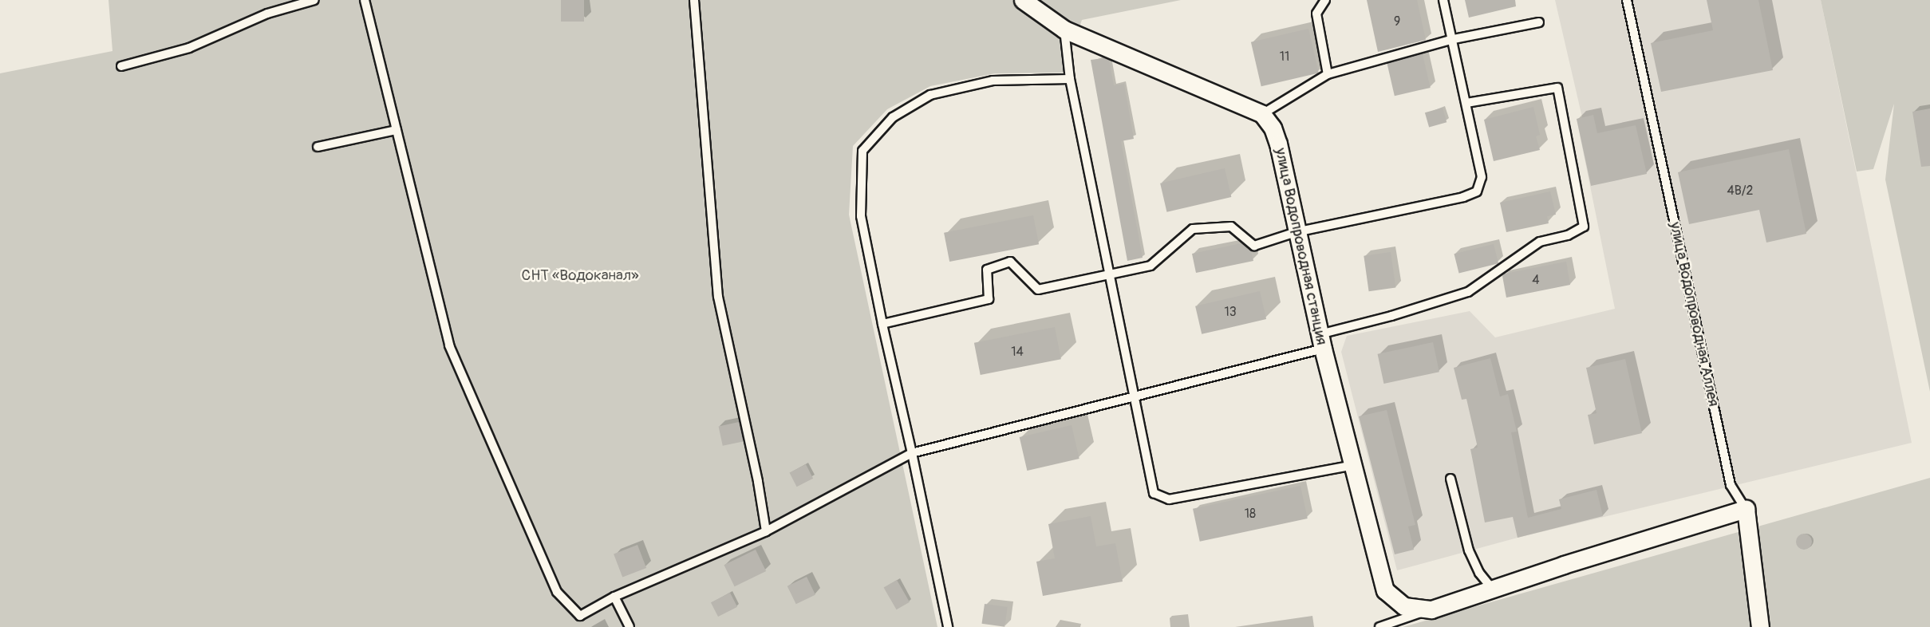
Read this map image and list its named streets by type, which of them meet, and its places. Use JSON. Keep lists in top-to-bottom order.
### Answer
{
  "streets": {
    "street": ["улица Водопроводная станция", "улица Водопроводная Аллея"]
  },
  "parks": ["СНТ «Водоканал»"],
  "house_numbers": [
    "9",
    "11",
    "4В/2",
    "4",
    "13",
    "14",
    "18"
  ]
}
